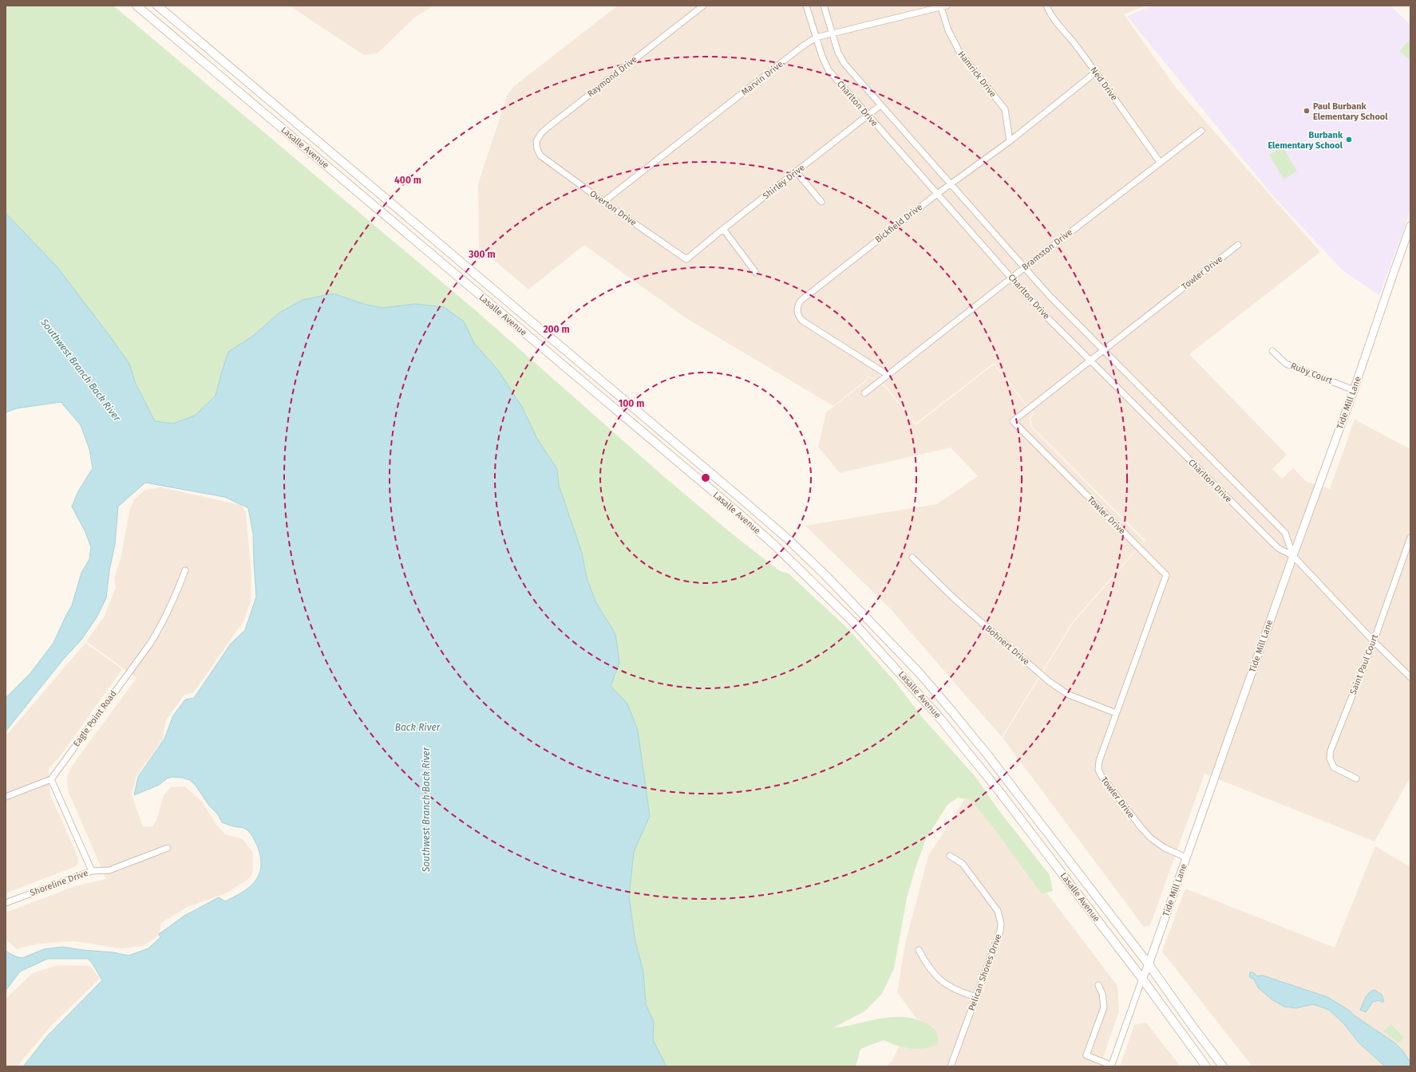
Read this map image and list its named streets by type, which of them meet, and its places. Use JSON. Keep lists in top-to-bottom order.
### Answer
{
  "streets": {
    "main road": ["Lasalle Avenue"],
    "street": [
      "Hamrick Drive",
      "Raymond Drive",
      "Marvin Drive",
      "Ned Drive",
      "Charlton Drive",
      "Shirley Drive",
      "Overton Drive",
      "Bickfield Drive",
      "Bramston Drive",
      "Towler Drive",
      "Ruby Court",
      "Tide Mill Lane",
      "Bohnert Drive",
      "Saint Paul Court",
      "Eagle Point Road",
      "Shoreline Drive",
      "Pelican Shores Drive"
    ]
  },
  "crossings": [
    ["Hamrick Drive", "Marvin Drive"],
    ["Hamrick Drive", "Bickfield Drive"],
    ["Raymond Drive", "Overton Drive"],
    ["Marvin Drive", "Charlton Drive"],
    ["Marvin Drive", "Overton Drive"],
    ["Ned Drive", "Bickfield Drive"],
    ["Ned Drive", "Bramston Drive"],
    ["Charlton Drive", "Shirley Drive"],
    ["Charlton Drive", "Bickfield Drive"],
    ["Charlton Drive", "Bramston Drive"],
    ["Charlton Drive", "Towler Drive"],
    ["Charlton Drive", "Tide Mill Lane"],
    ["Charlton Drive", "Saint Paul Court"],
    ["Lasalle Avenue", "Tide Mill Lane"],
    ["Shirley Drive", "Overton Drive"],
    ["Bickfield Drive", "Bramston Drive"],
    ["Towler Drive", "Tide Mill Lane"],
    ["Towler Drive", "Bohnert Drive"],
    ["Ruby Court", "Tide Mill Lane"]
  ],
  "water": ["Southwest Branch Back River", "Back River"],
  "places": ["Paul Burbank Elementary School", "Burbank Elementary School"],
  "rings": [
    "400 m",
    "300 m",
    "200 m",
    "100 m"
  ]
}
